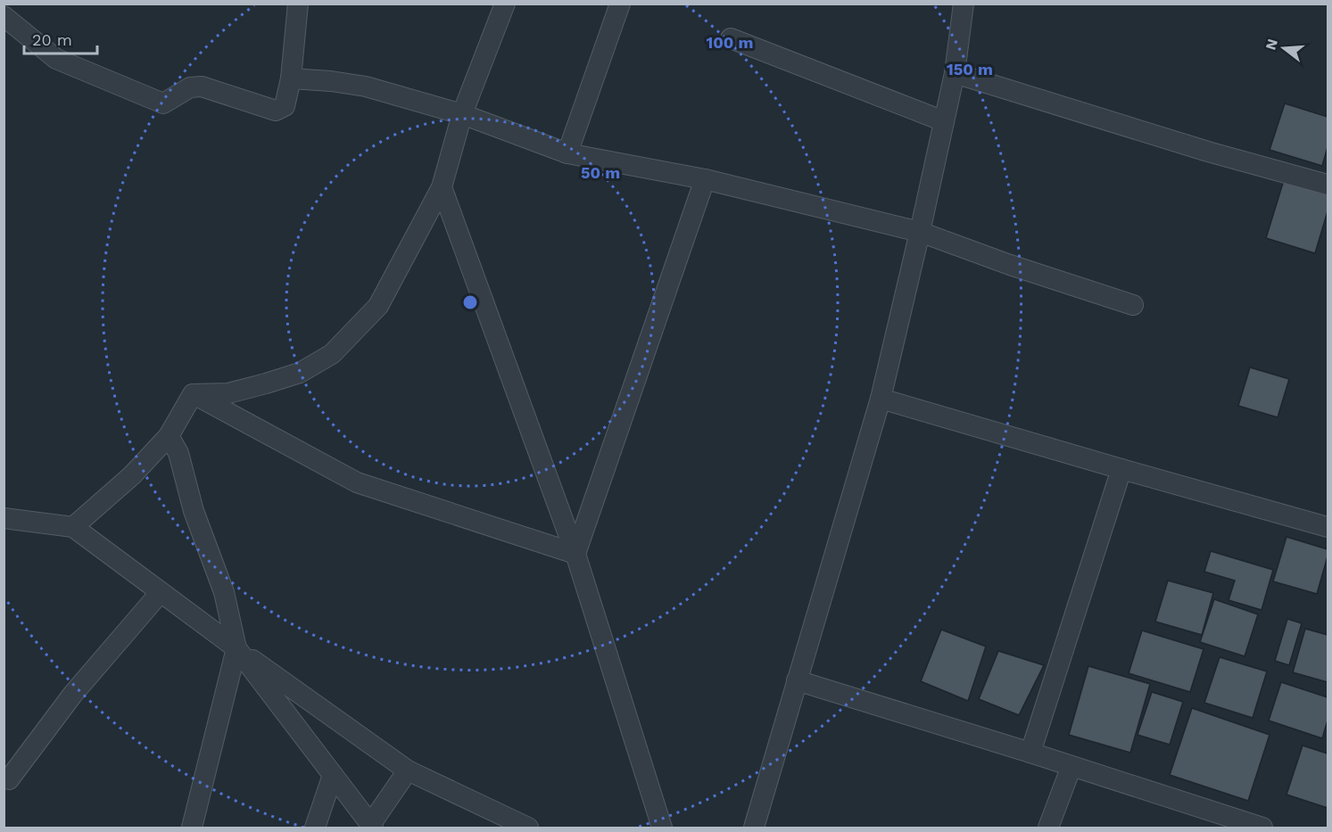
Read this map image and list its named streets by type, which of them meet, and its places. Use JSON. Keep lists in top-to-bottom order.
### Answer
{
  "scale_bar": "20 m",
  "north": "left",
  "rings": ["100 m", "150 m", "50 m"]
}
